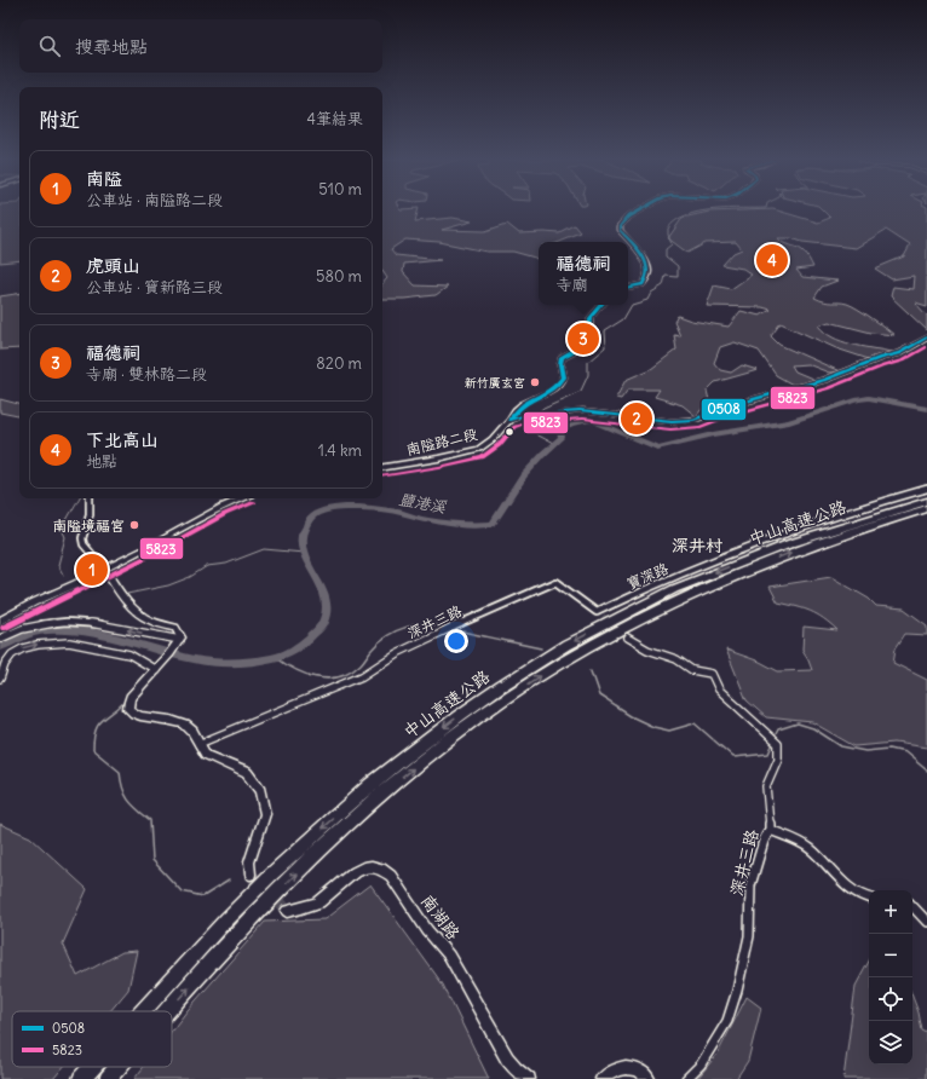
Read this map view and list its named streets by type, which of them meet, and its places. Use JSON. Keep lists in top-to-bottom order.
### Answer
{
  "streets": {
    "highway": ["中山高速公路"],
    "street": [
      "南隘路二段",
      "寶深路",
      "深井三路",
      "南湖路"
    ]
  },
  "crossings": [
    ["寶深路", "深井三路"]
  ],
  "districts": ["深井村"],
  "water": ["鹽港溪"],
  "places": ["新竹廣玄宮", "南隘境福宮"],
  "lines": ["transit line 0508", "transit line 5823"],
  "legend": ["0508", "5823"],
  "page": {
    "search": "搜尋地點",
    "heading": ["附近", "4筆結果"],
    "list": [
      {
        "mark": "1",
        "name": "南隘",
        "note": "公車站 · 南隘路二段",
        "value": "510 m"
      },
      {
        "mark": "2",
        "name": "虎頭山",
        "note": "公車站 · 寶新路三段",
        "value": "580 m"
      },
      {
        "mark": "3",
        "name": "福德祠",
        "note": "寺廟 · 雙林路二段",
        "value": "820 m"
      },
      {
        "mark": "4",
        "name": "下北高山",
        "note": "地點",
        "value": "1.4 km"
      }
    ],
    "popup": ["福德祠", "寺廟"],
    "pins": [
      "4",
      "3",
      "2",
      "1"
    ],
    "map_buttons": ["+", "−"]
  }
}
